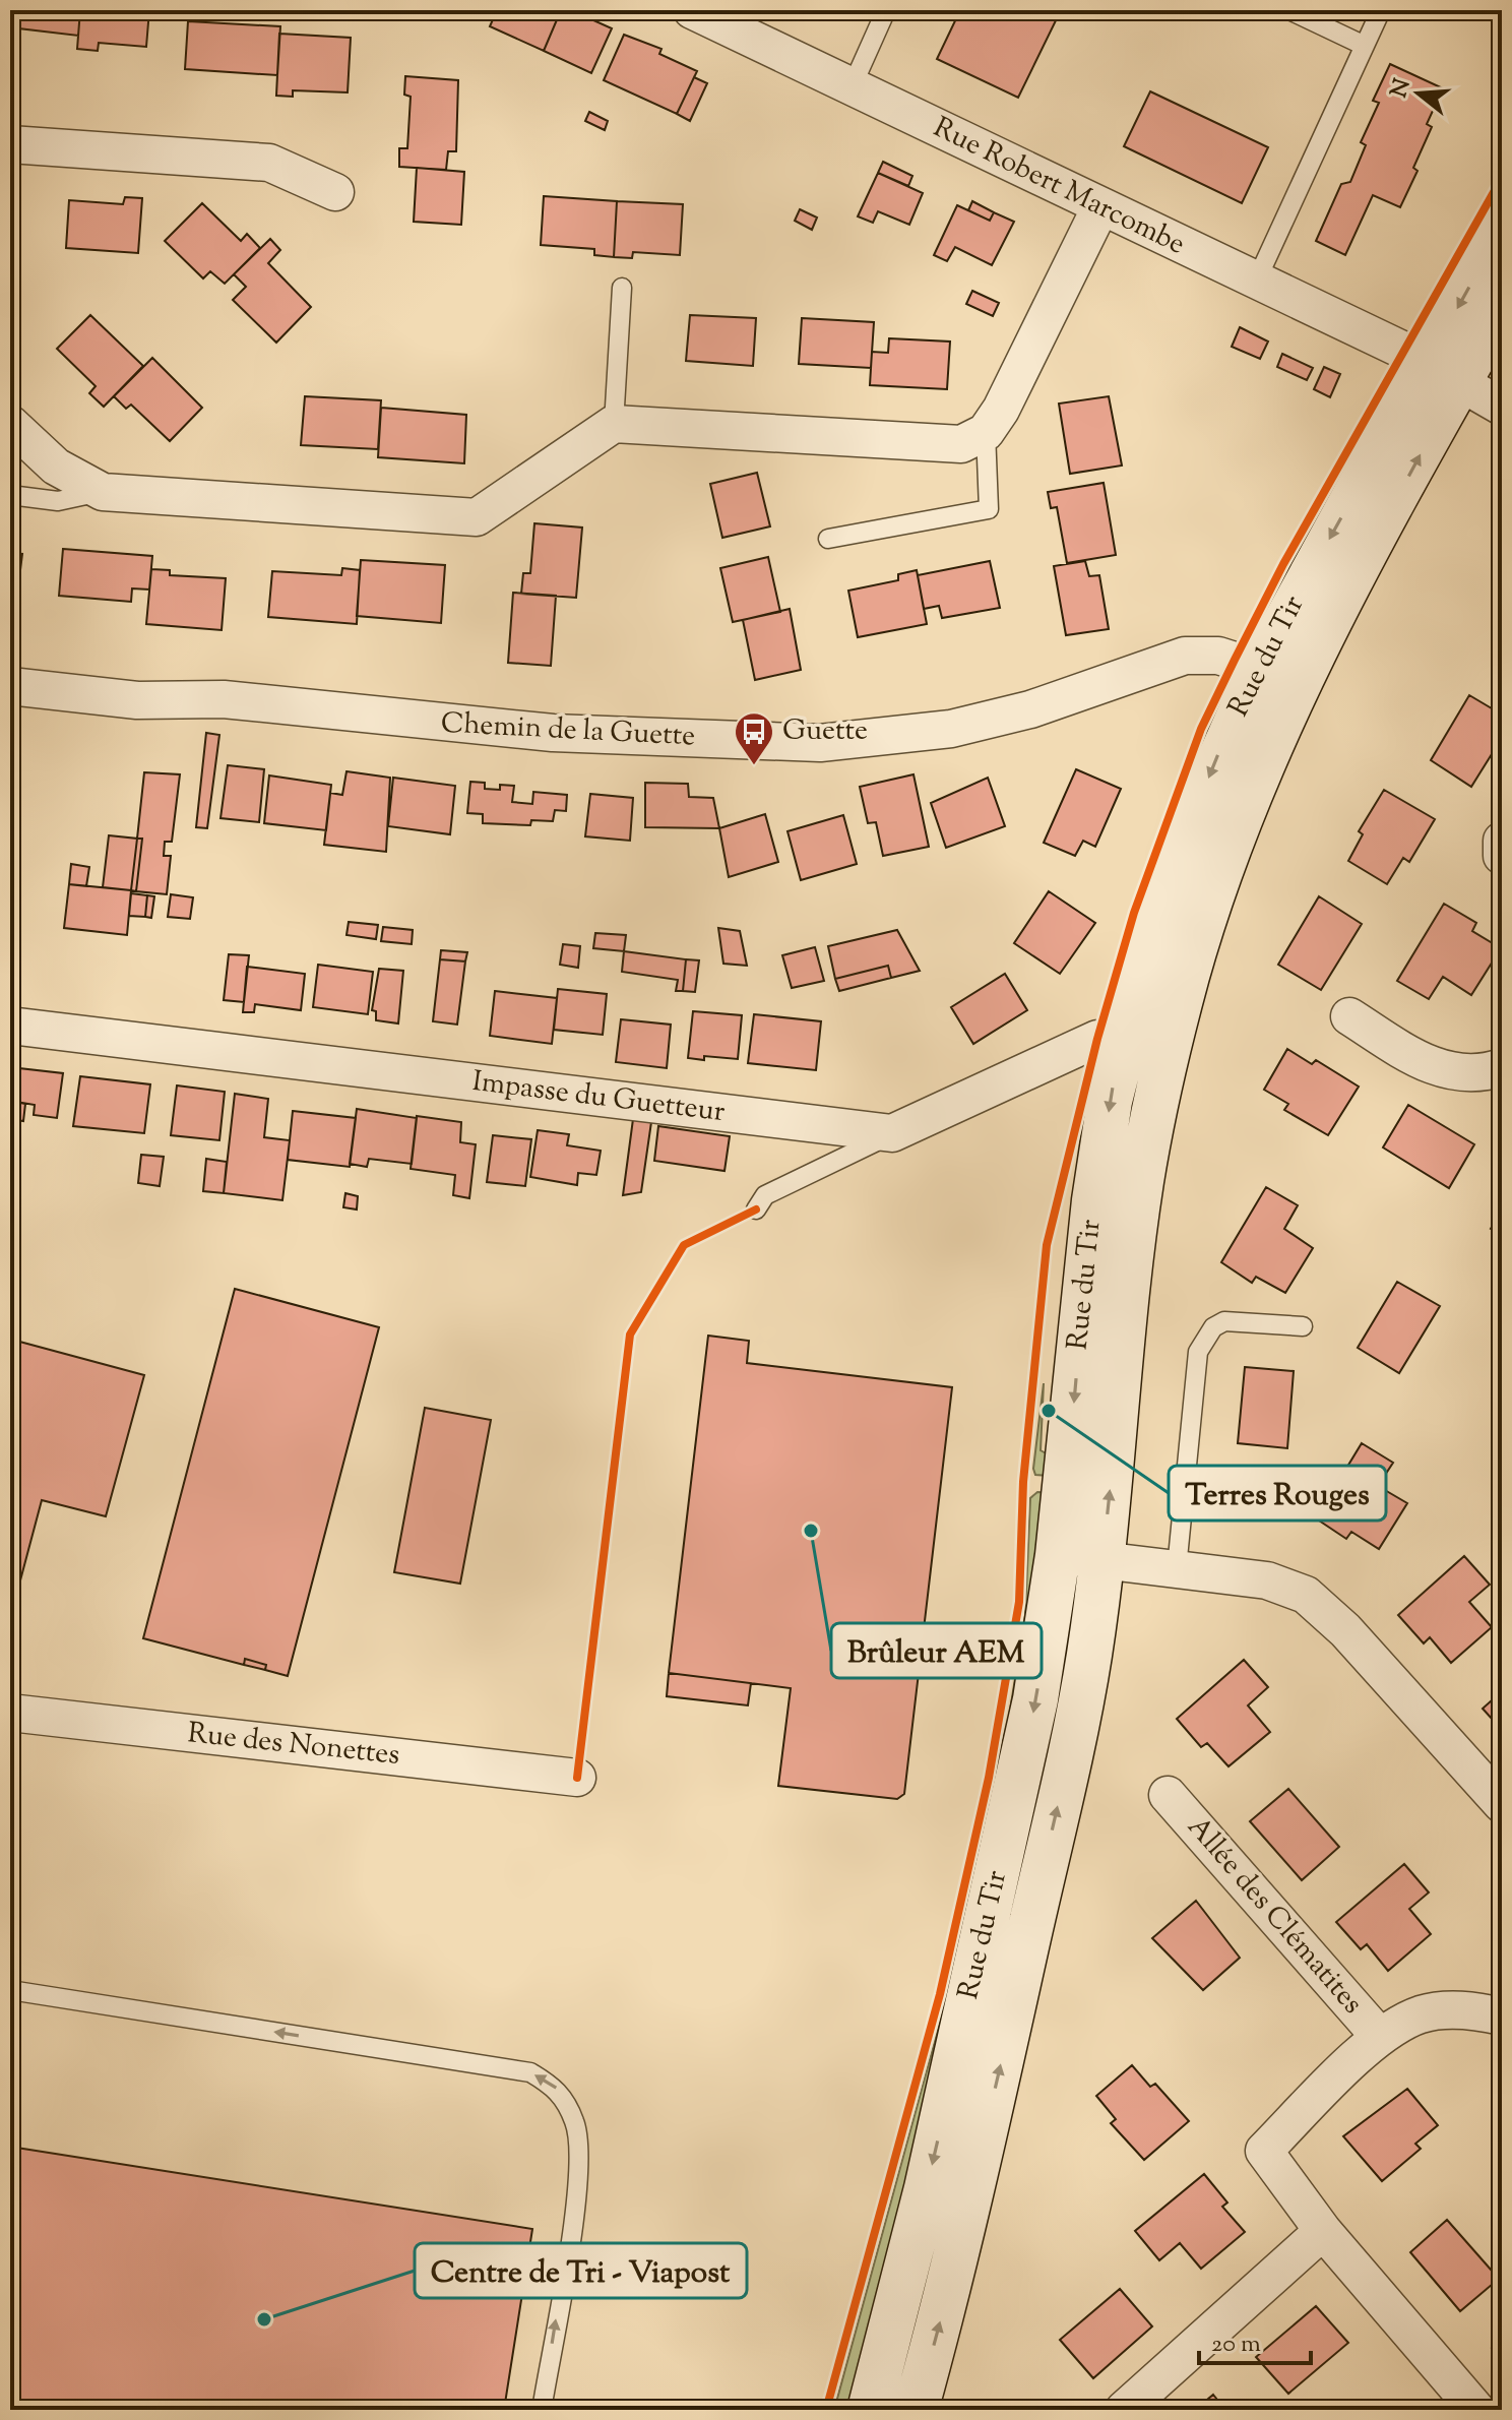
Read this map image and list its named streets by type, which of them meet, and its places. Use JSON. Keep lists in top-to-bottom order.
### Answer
{
  "streets": {
    "main road": ["Rue du Tir"],
    "street": [
      "Rue Robert Marcombe",
      "Chemin de la Guette",
      "Impasse du Guetteur",
      "Rue des Nonettes",
      "Allée des Clématites"
    ]
  },
  "crossings": [
    ["Rue Robert Marcombe", "Rue du Tir"],
    ["Rue du Tir", "Chemin de la Guette"]
  ],
  "places": {
    "bus stop": ["Guette"],
    "other": ["Terres Rouges", "Brûleur AEM", "Centre de Tri - Viapost"]
  },
  "scale_bar": "20 m",
  "north": "left"
}
